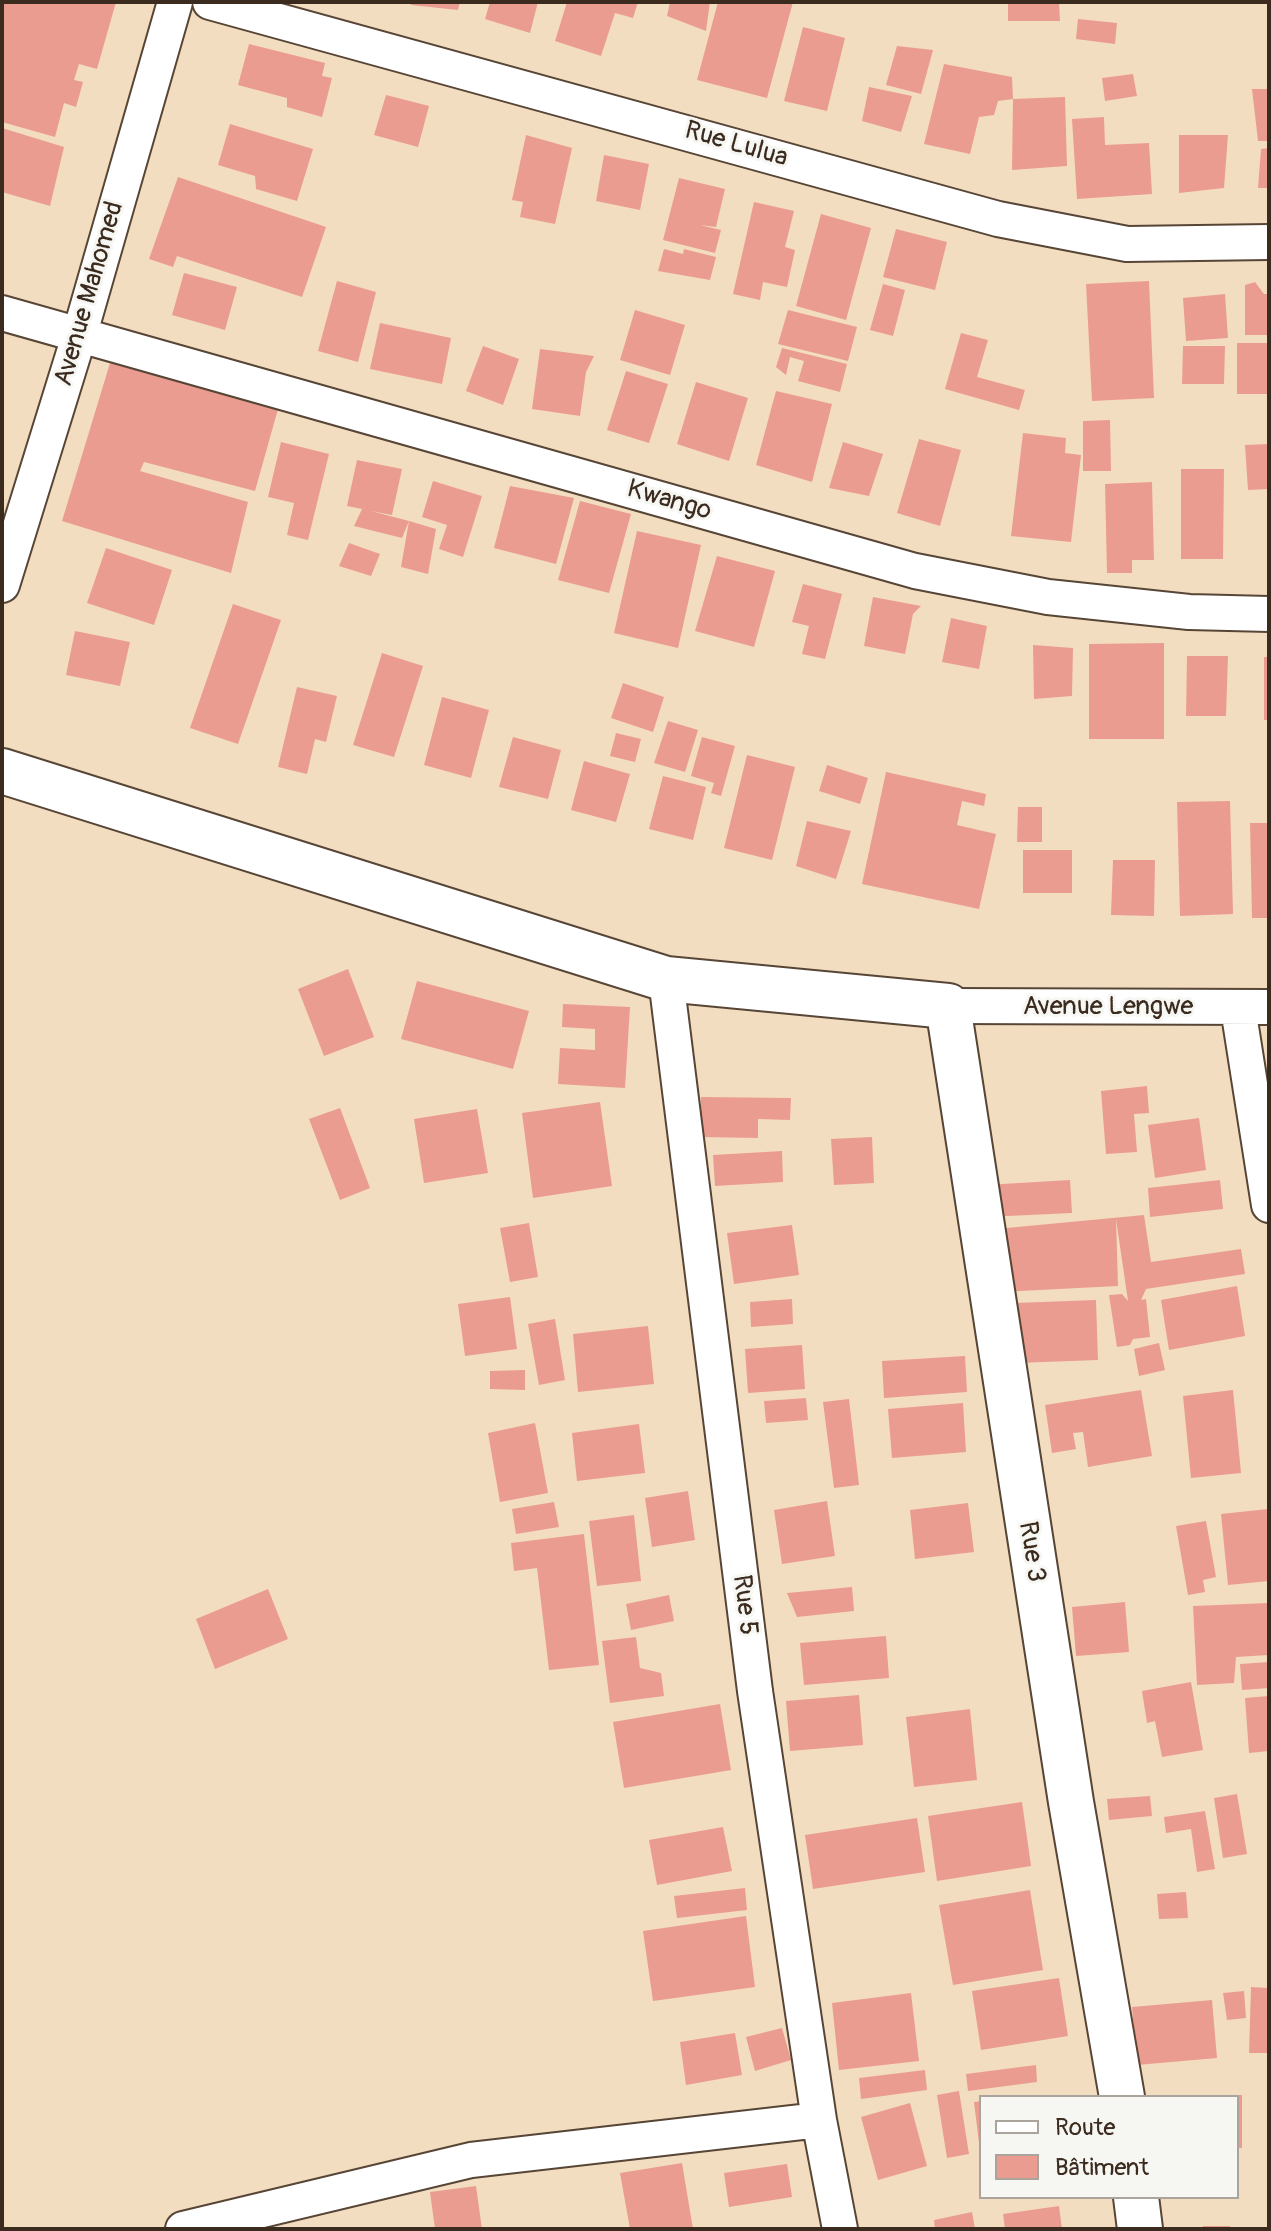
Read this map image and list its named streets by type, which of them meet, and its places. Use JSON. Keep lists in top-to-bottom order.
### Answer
{
  "streets": {
    "street": [
      "Rue Lulua",
      "Avenue Mahomed",
      "Kwango",
      "Avenue Lengwe",
      "Rue 3",
      "Rue 5"
    ]
  },
  "crossings": [
    ["Avenue Mahomed", "Kwango"],
    ["Avenue Lengwe", "Rue 3"]
  ],
  "legend": ["Route", "Bâtiment"]
}
